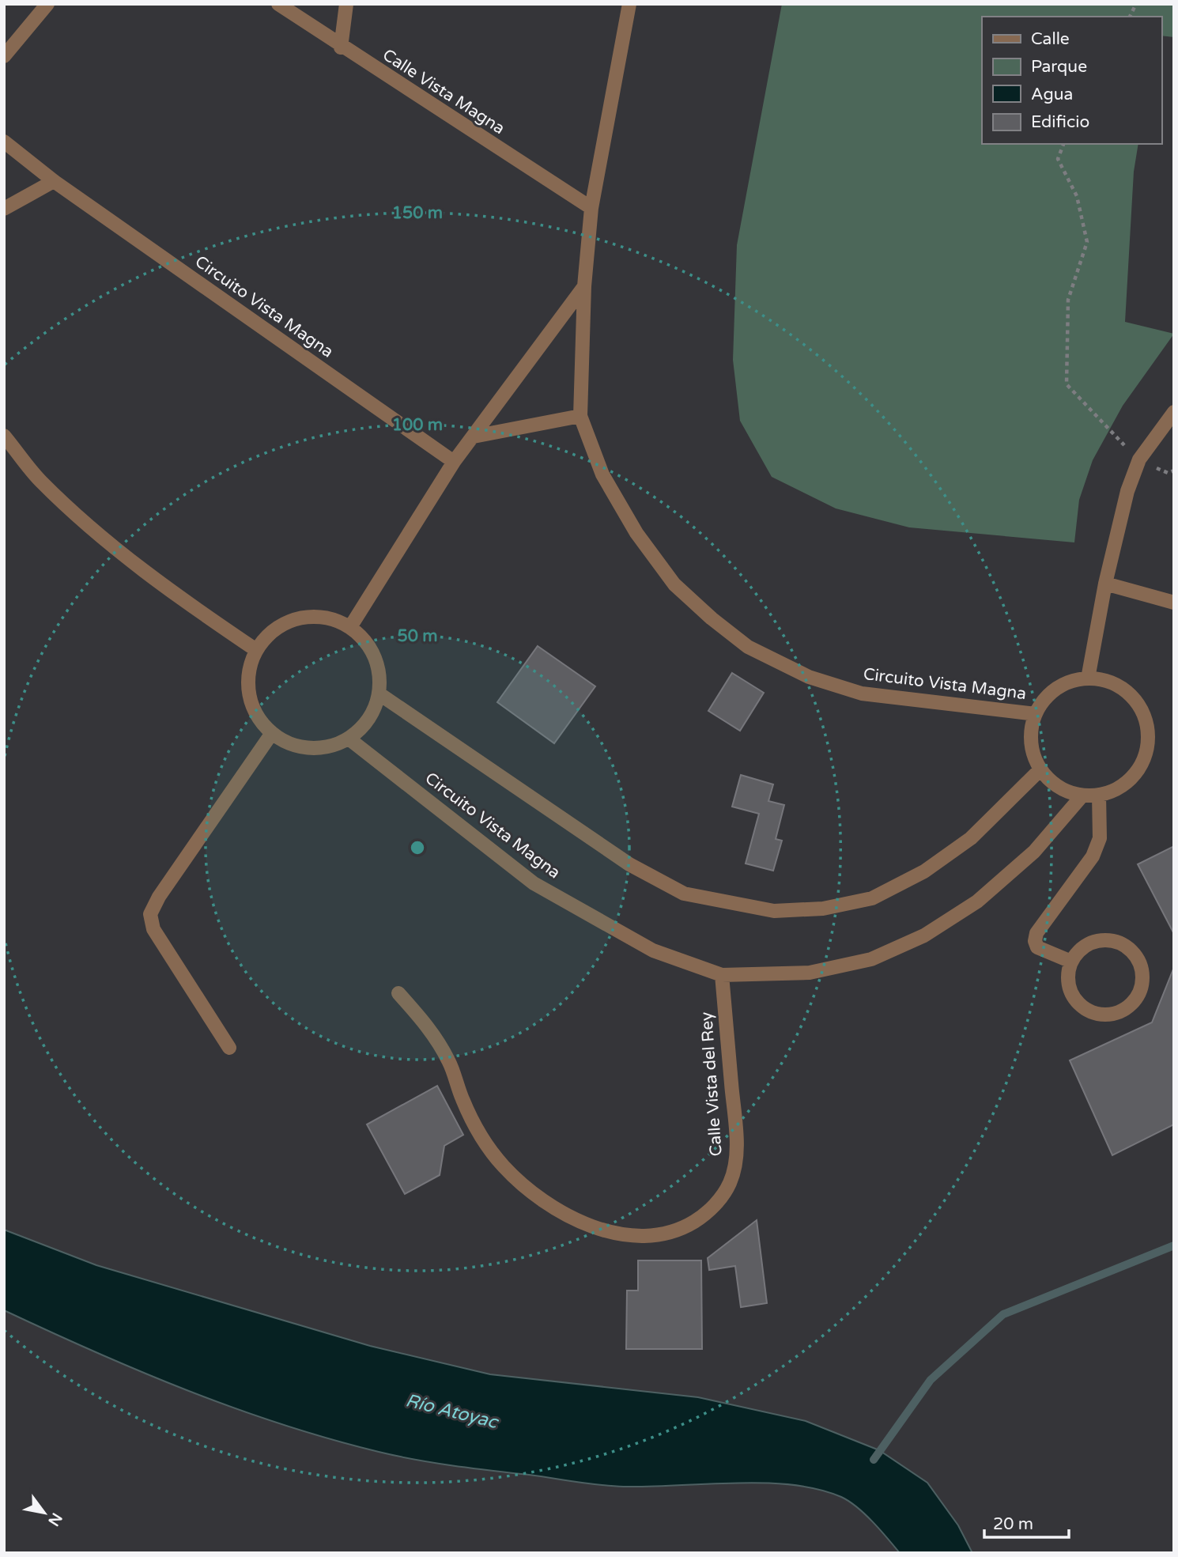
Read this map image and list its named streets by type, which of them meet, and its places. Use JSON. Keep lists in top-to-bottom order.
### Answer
{
  "streets": {
    "street": ["Calle Vista Magna", "Circuito Vista Magna", "Calle Vista del Rey"]
  },
  "crossings": [
    ["Calle Vista Magna", "Circuito Vista Magna"],
    ["Circuito Vista Magna", "Calle Vista del Rey"]
  ],
  "water": ["Río Atoyac"],
  "legend": [
    "Calle",
    "Parque",
    "Agua",
    "Edificio"
  ],
  "scale_bar": "20 m",
  "north": "bottom right",
  "rings": ["150 m", "100 m", "50 m"]
}
